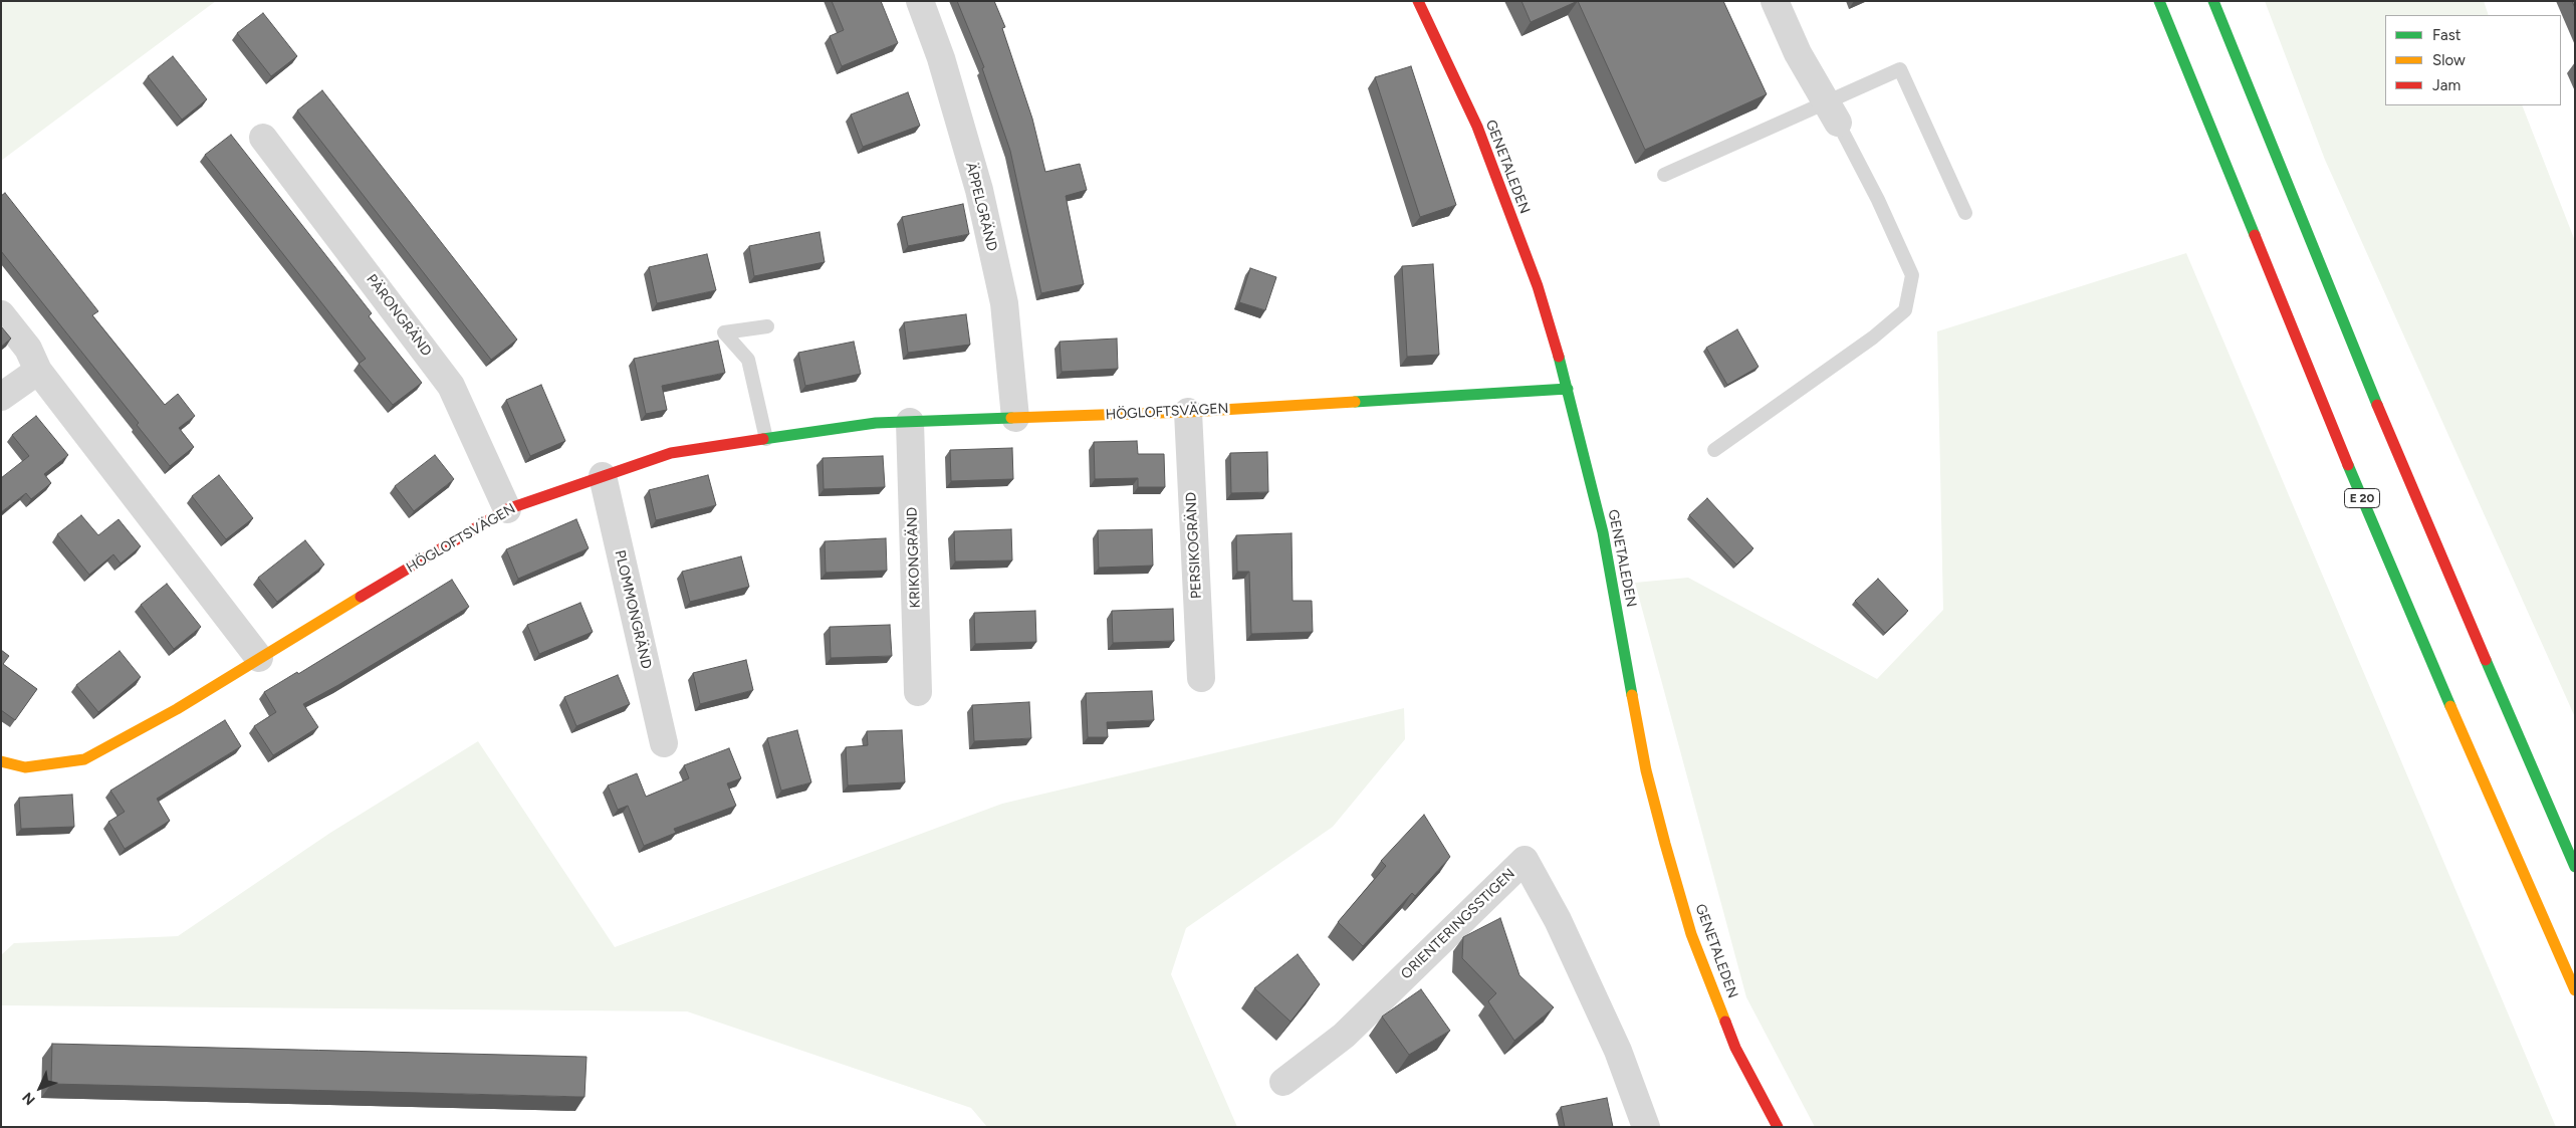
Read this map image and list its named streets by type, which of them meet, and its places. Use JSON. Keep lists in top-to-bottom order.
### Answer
{
  "streets": {
    "main road": ["GENETALEDEN", "HÖGLOFTSVÄGEN", "E 20"],
    "street": [
      "ÄPPELGRÄND",
      "PÄRONGRÄND",
      "PERSIKOGRÄND",
      "KRIKONGRÄND",
      "PLOMMONGRÄND",
      "ORIENTERINGSSTIGEN"
    ]
  },
  "crossings": [
    ["GENETALEDEN", "HÖGLOFTSVÄGEN"],
    ["ÄPPELGRÄND", "HÖGLOFTSVÄGEN"],
    ["PÄRONGRÄND", "HÖGLOFTSVÄGEN"],
    ["HÖGLOFTSVÄGEN", "PERSIKOGRÄND"],
    ["HÖGLOFTSVÄGEN", "KRIKONGRÄND"],
    ["HÖGLOFTSVÄGEN", "PLOMMONGRÄND"]
  ],
  "legend": ["Fast", "Slow", "Jam"],
  "north": "bottom left"
}
